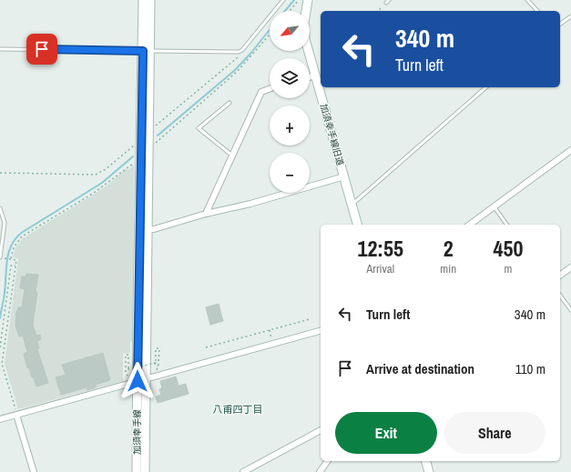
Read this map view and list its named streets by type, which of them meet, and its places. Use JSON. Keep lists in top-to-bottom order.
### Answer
{
  "streets": {
    "main road": ["加須幸手線旧道", "加須幸手線"]
  },
  "districts": ["八甫四丁目"],
  "north": "bottom left",
  "page": {
    "map_buttons": ["+", "−"],
    "turn": ["340 m", "Turn left"],
    "eta": [
      "12:55",
      "Arrival",
      "2",
      "min",
      "450",
      "m"
    ],
    "list": [
      {
        "name": "Turn left",
        "value": "340 m"
      },
      {
        "name": "Arrive at destination",
        "value": "110 m"
      }
    ],
    "buttons": ["Exit", "Share"]
  }
}
